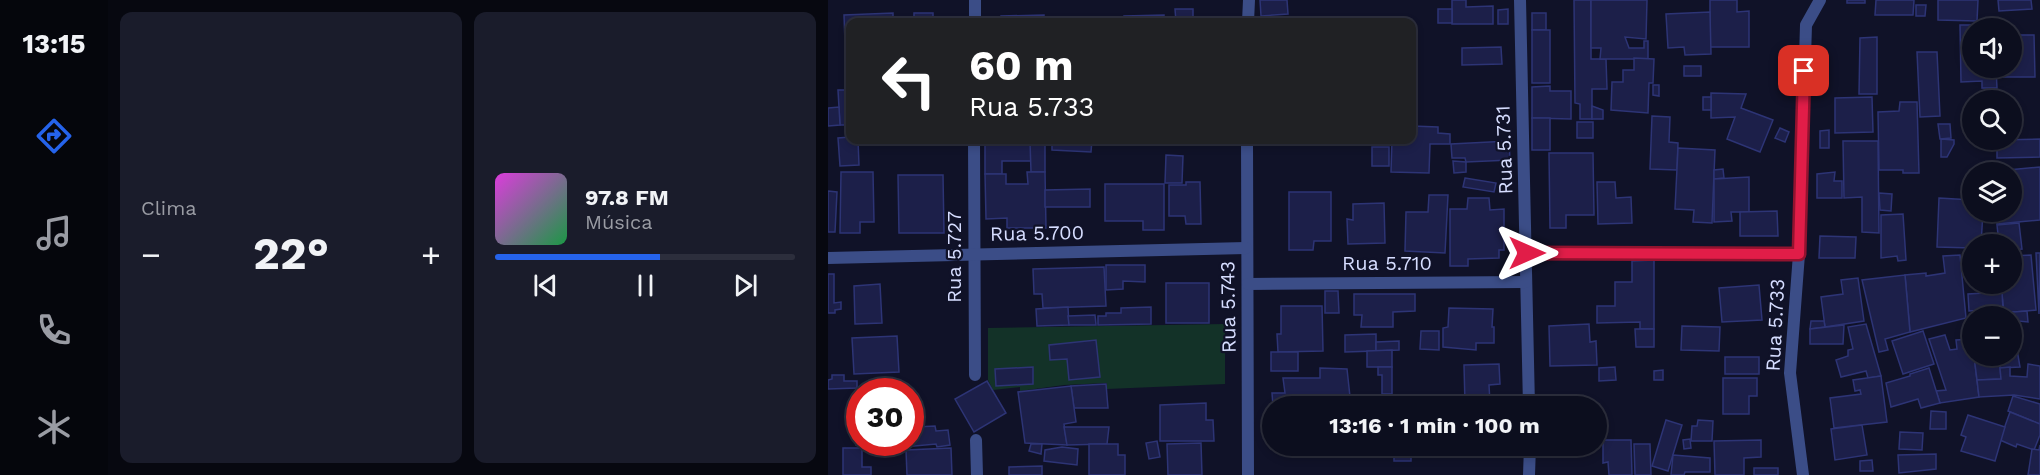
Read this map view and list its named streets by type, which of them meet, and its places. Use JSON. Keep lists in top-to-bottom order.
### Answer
{
  "streets": {
    "street": [
      "Rua 5.731",
      "Rua 5.700",
      "Rua 5.727",
      "Rua 5.710",
      "Rua 5.743",
      "Rua 5.733"
    ]
  },
  "crossings": [
    ["Rua 5.731", "Rua 5.710"],
    ["Rua 5.700", "Rua 5.727"],
    ["Rua 5.700", "Rua 5.743"],
    ["Rua 5.710", "Rua 5.743"]
  ],
  "page": {
    "tabs": "13:15",
    "tile": "Clima",
    "map_buttons": ["+", "−"],
    "turn": ["60 m", "Rua 5.733"],
    "song": ["97.8 FM", "Música"],
    "heat": ["−", "22°", "+"],
    "limit": "30",
    "trip": "13:16 · 1 min · 100 m"
  }
}
